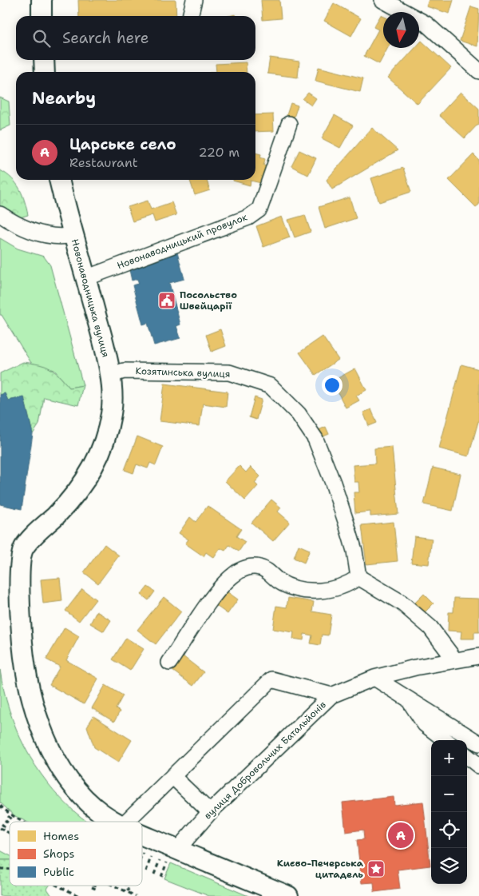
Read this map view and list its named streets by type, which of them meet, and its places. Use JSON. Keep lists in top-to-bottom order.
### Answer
{
  "streets": {
    "main road": ["Новонаводницька вулиця"],
    "street": ["Новонаводницький провулок", "Козятинська вулиця", "вулиця Добровольчих Батальйонів"]
  },
  "crossings": [
    ["Новонаводницький провулок", "Новонаводницька вулиця"],
    ["Новонаводницька вулиця", "Козятинська вулиця"],
    ["Новонаводницька вулиця", "вулиця Добровольчих Батальйонів"]
  ],
  "places": {
    "public building": ["Посольство Швейцарії"],
    "place": ["Києво-Печерська цитадель"]
  },
  "legend": ["Homes", "Shops", "Public"],
  "north": "bottom",
  "page": {
    "search": "Search here",
    "heading": "Nearby",
    "list": [
      {
        "mark": "A",
        "name": "Царське село",
        "note": "Restaurant",
        "value": "220 m"
      }
    ],
    "map_buttons": ["+", "−"],
    "pins": "A"
  }
}
